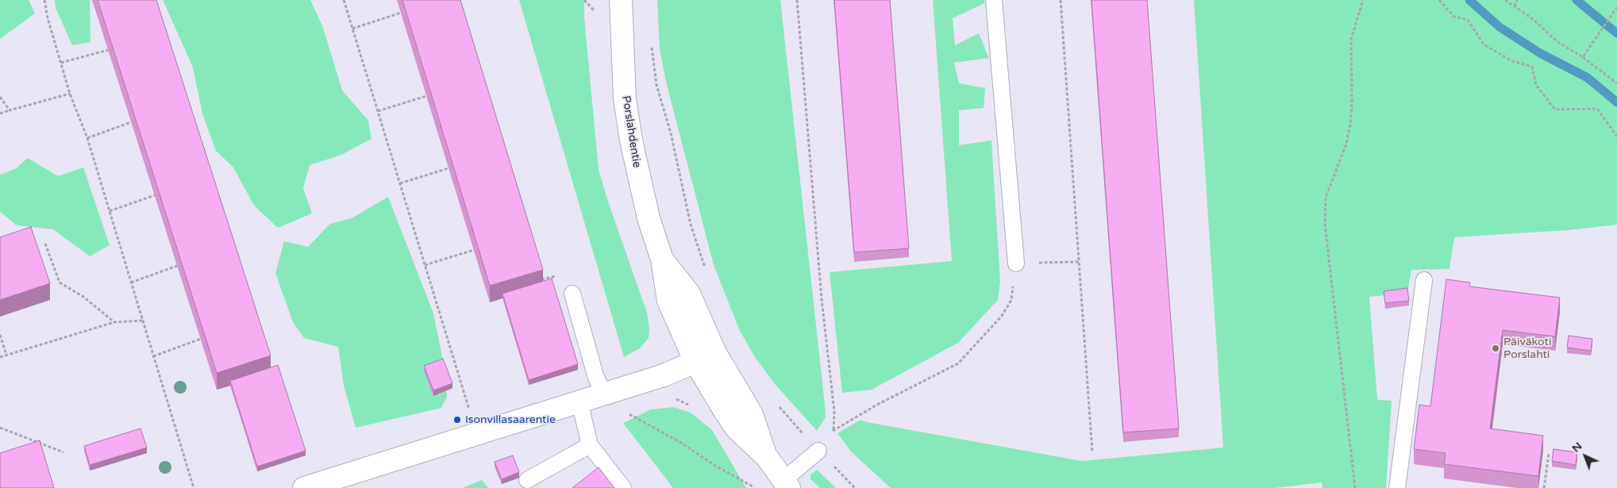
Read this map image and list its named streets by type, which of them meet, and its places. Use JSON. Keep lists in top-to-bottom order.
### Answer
{
  "streets": {
    "street": ["Porslahdentie"]
  },
  "places": ["Päiväkoti Porslahti", "Isonvillasaarentie"],
  "north": "top left"
}
